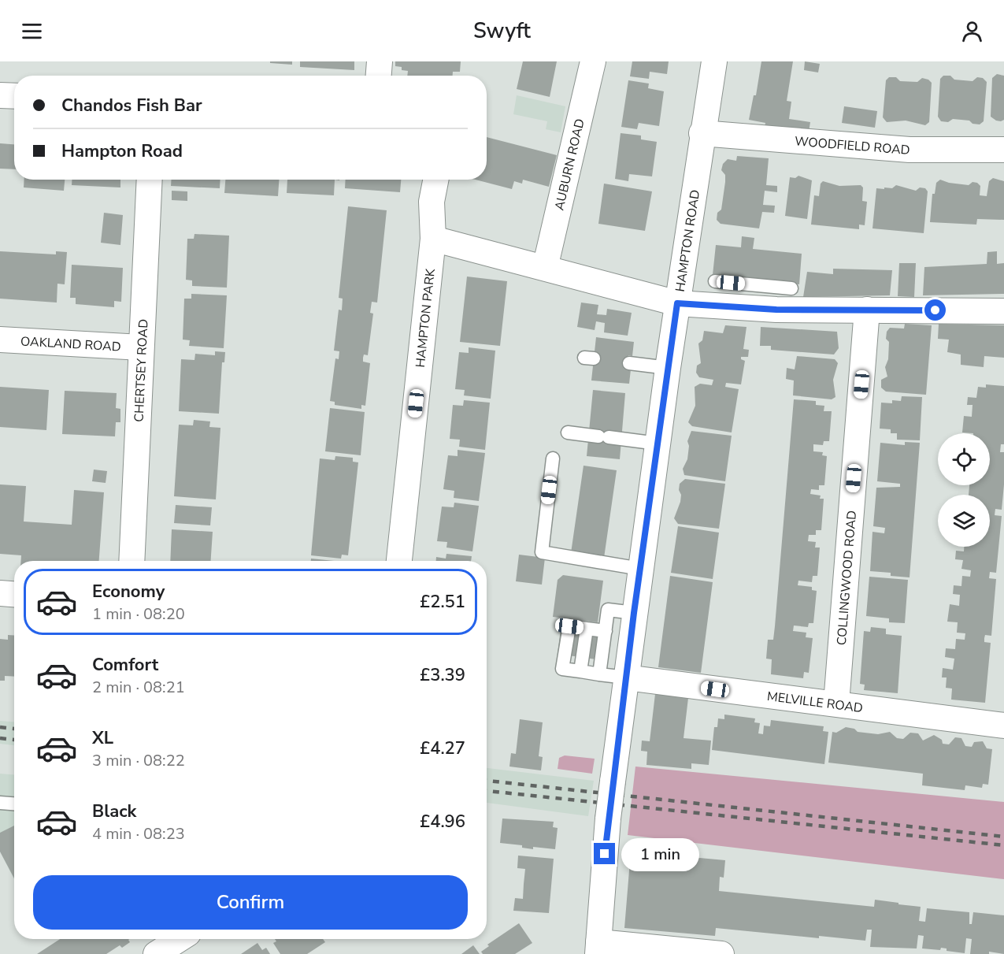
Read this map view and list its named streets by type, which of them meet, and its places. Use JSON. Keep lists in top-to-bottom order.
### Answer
{
  "streets": {
    "street": [
      "WOODFIELD ROAD",
      "AUBURN ROAD",
      "HAMPTON ROAD",
      "HAMPTON PARK",
      "OAKLAND ROAD",
      "CHERTSEY ROAD",
      "COLLINGWOOD ROAD",
      "MELVILLE ROAD"
    ]
  },
  "crossings": [
    ["WOODFIELD ROAD", "HAMPTON ROAD"],
    ["HAMPTON ROAD", "MELVILLE ROAD"],
    ["OAKLAND ROAD", "CHERTSEY ROAD"],
    ["COLLINGWOOD ROAD", "MELVILLE ROAD"]
  ],
  "page": {
    "header": "Swyft",
    "banner": ["Chandos Fish Bar", "Hampton Road"],
    "list": [
      {
        "name": "Economy",
        "note": "1 min · 08:20",
        "value": "£2.51"
      },
      {
        "name": "Comfort",
        "note": "2 min · 08:21",
        "value": "£3.39"
      },
      {
        "name": "XL",
        "note": "3 min · 08:22",
        "value": "£4.27"
      },
      {
        "name": "Black",
        "note": "4 min · 08:23",
        "value": "£4.96"
      }
    ],
    "bubble": "1 min",
    "buttons": "Confirm"
  }
}
